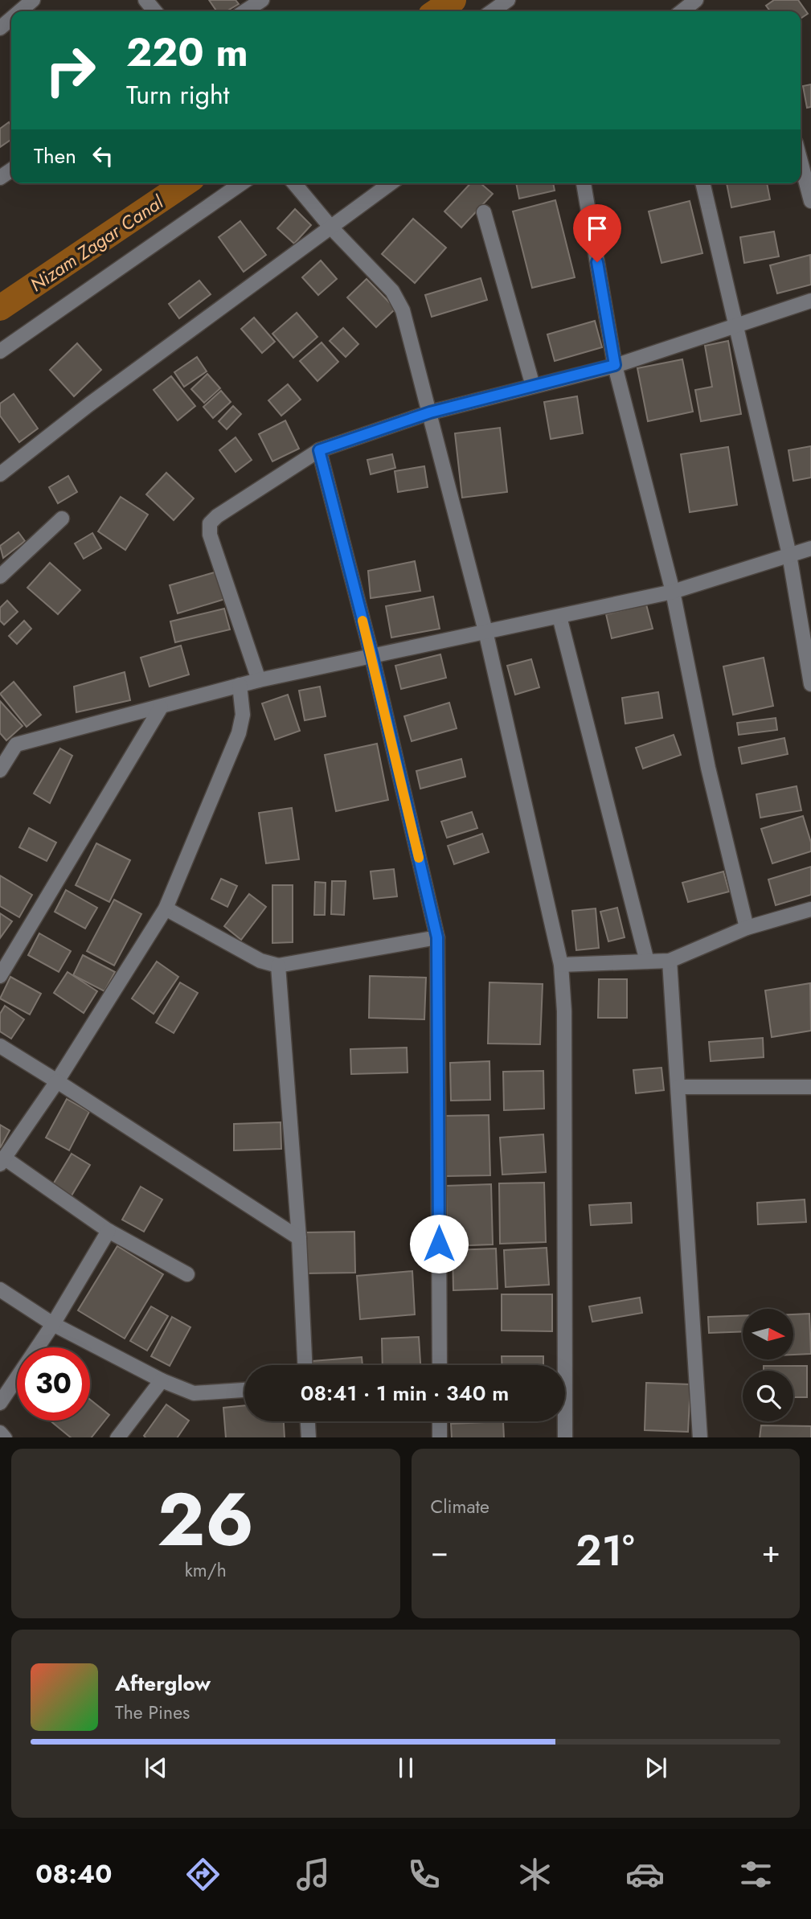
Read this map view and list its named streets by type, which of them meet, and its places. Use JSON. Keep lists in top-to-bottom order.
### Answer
{
  "water": ["Nizam Zagar Canal"],
  "north": "right",
  "page": {
    "turn": ["220 m", "Turn right"],
    "then": "Then",
    "limit": "30",
    "trip": "08:41 · 1 min · 340 m",
    "tile": [
      ["26", "km/h"],
      "Climate"
    ],
    "heat": ["−", "21°", "+"],
    "song": ["Afterglow", "The Pines"],
    "tabs": "08:40"
  }
}
